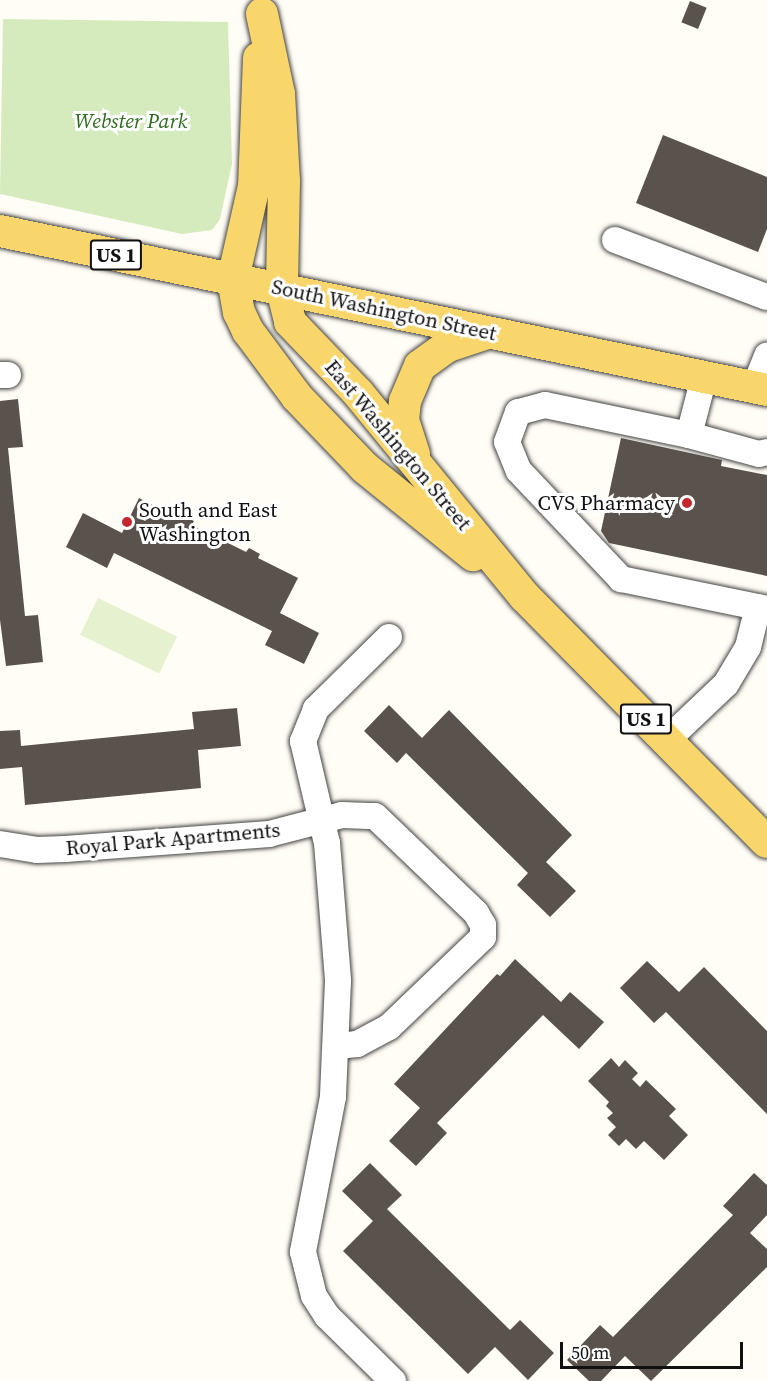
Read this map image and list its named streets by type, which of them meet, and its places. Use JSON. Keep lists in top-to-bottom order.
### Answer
{
  "streets": {
    "main road": ["US 1", "South Washington Street", "East Washington Street"],
    "lane": ["Royal Park Apartments"]
  },
  "crossings": [
    ["South Washington Street", "East Washington Street"]
  ],
  "parks": ["Webster Park"],
  "places": ["CVS Pharmacy", "South and East Washington"],
  "scale_bar": "50 m"
}
